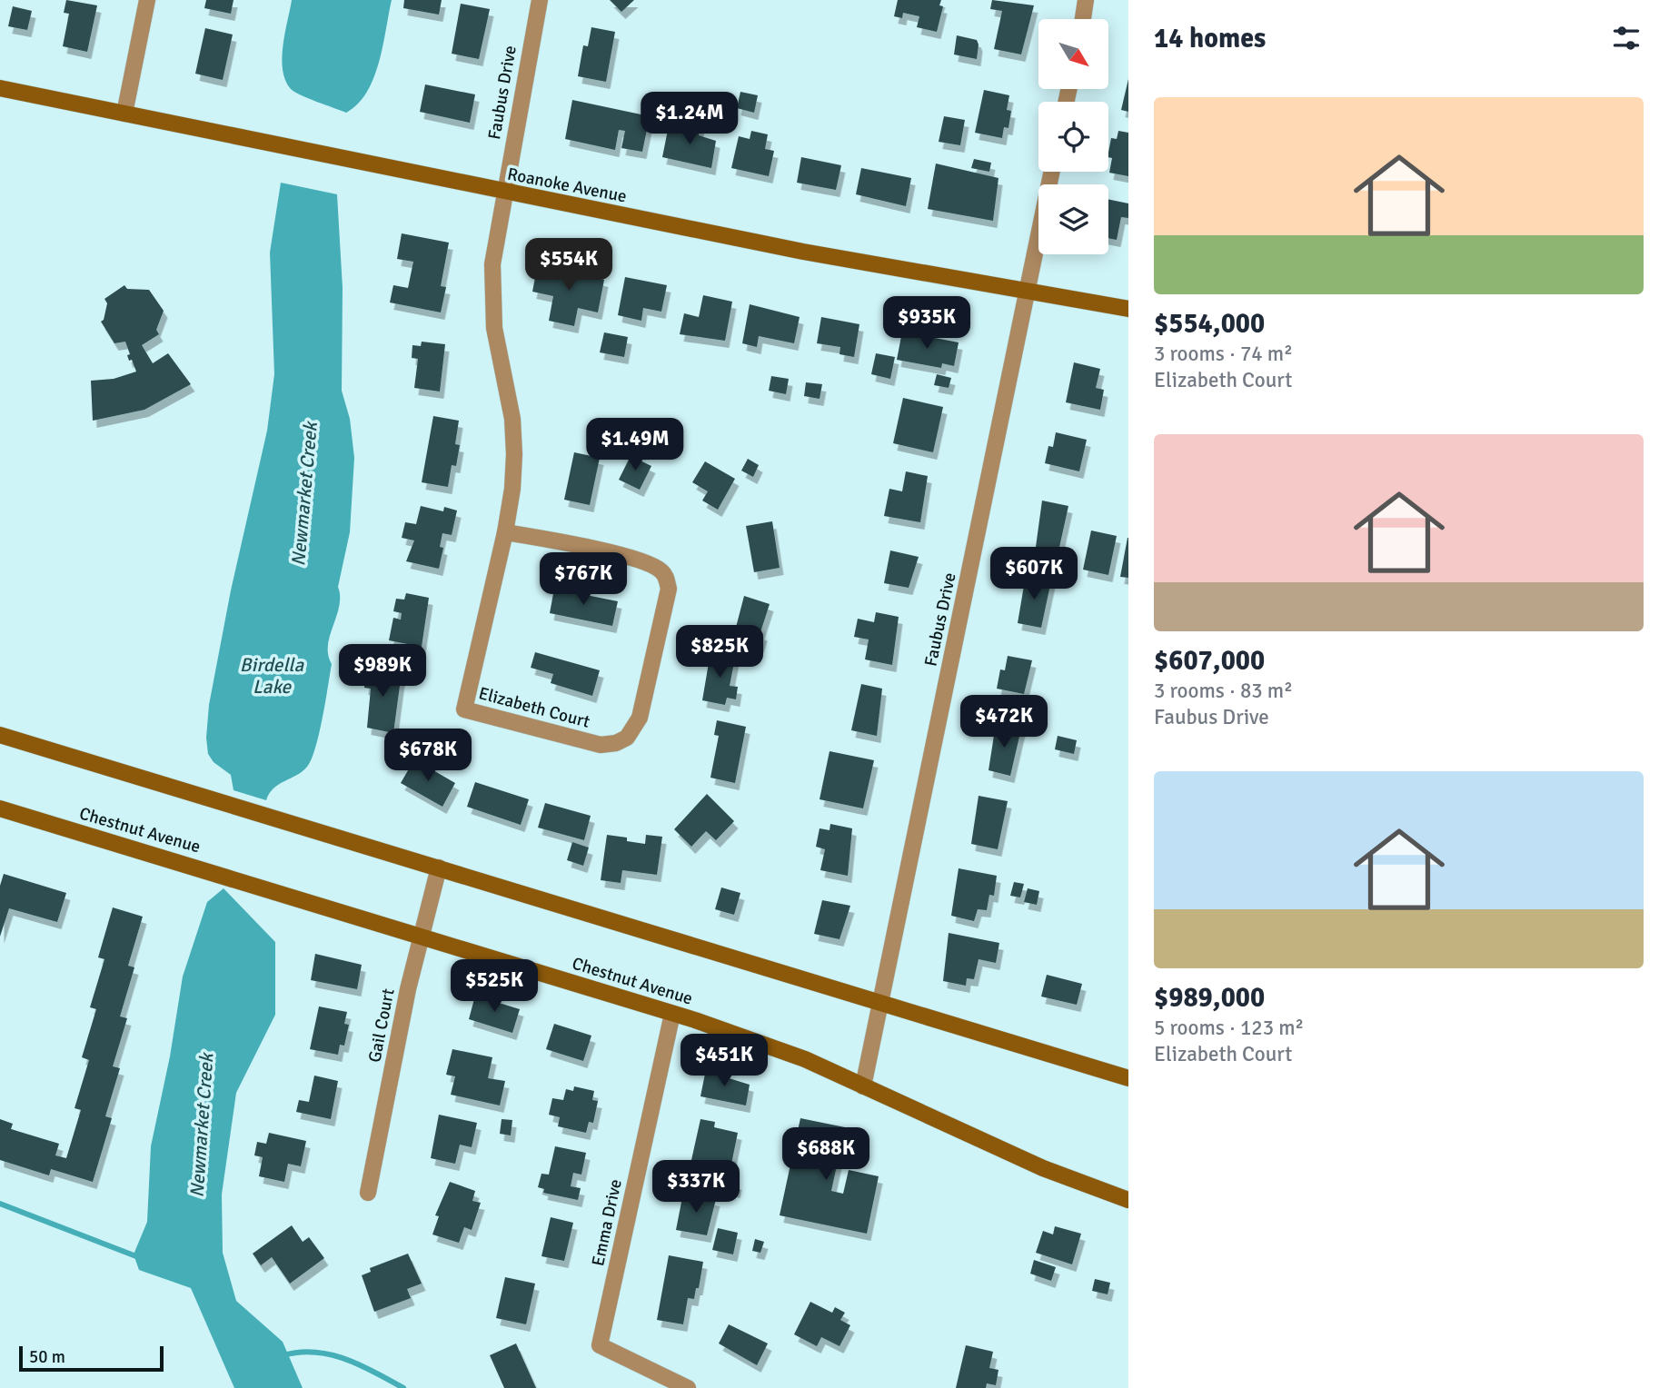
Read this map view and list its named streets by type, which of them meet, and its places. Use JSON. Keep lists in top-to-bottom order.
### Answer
{
  "streets": {
    "street": [
      "Faubus Drive",
      "Roanoke Avenue",
      "Elizabeth Court",
      "Chestnut Avenue",
      "Gail Court",
      "Emma Drive"
    ]
  },
  "crossings": [
    ["Faubus Drive", "Roanoke Avenue"],
    ["Faubus Drive", "Elizabeth Court"],
    ["Faubus Drive", "Chestnut Avenue"],
    ["Roanoke Avenue", "Elizabeth Court"],
    ["Chestnut Avenue", "Gail Court"],
    ["Chestnut Avenue", "Emma Drive"]
  ],
  "water": ["Newmarket Creek", "Birdella Lake"],
  "scale_bar": "50 m",
  "north": "bottom right",
  "page": {
    "heading": "14 homes",
    "list": [
      {
        "name": "$554,000",
        "note": "3 rooms · 74 m² · Elizabeth Court"
      },
      {
        "name": "$607,000",
        "note": "3 rooms · 83 m² · Faubus Drive"
      },
      {
        "name": "$989,000",
        "note": "5 rooms · 123 m² · Elizabeth Court"
      }
    ],
    "price": [
      "$1.24M",
      "$554K",
      "$935K",
      "$1.49M",
      "$607K",
      "$767K",
      "$825K",
      "$989K",
      "$472K",
      "$678K",
      "$525K",
      "$451K",
      "$688K",
      "$337K"
    ],
    "scale": "50 m"
  }
}
